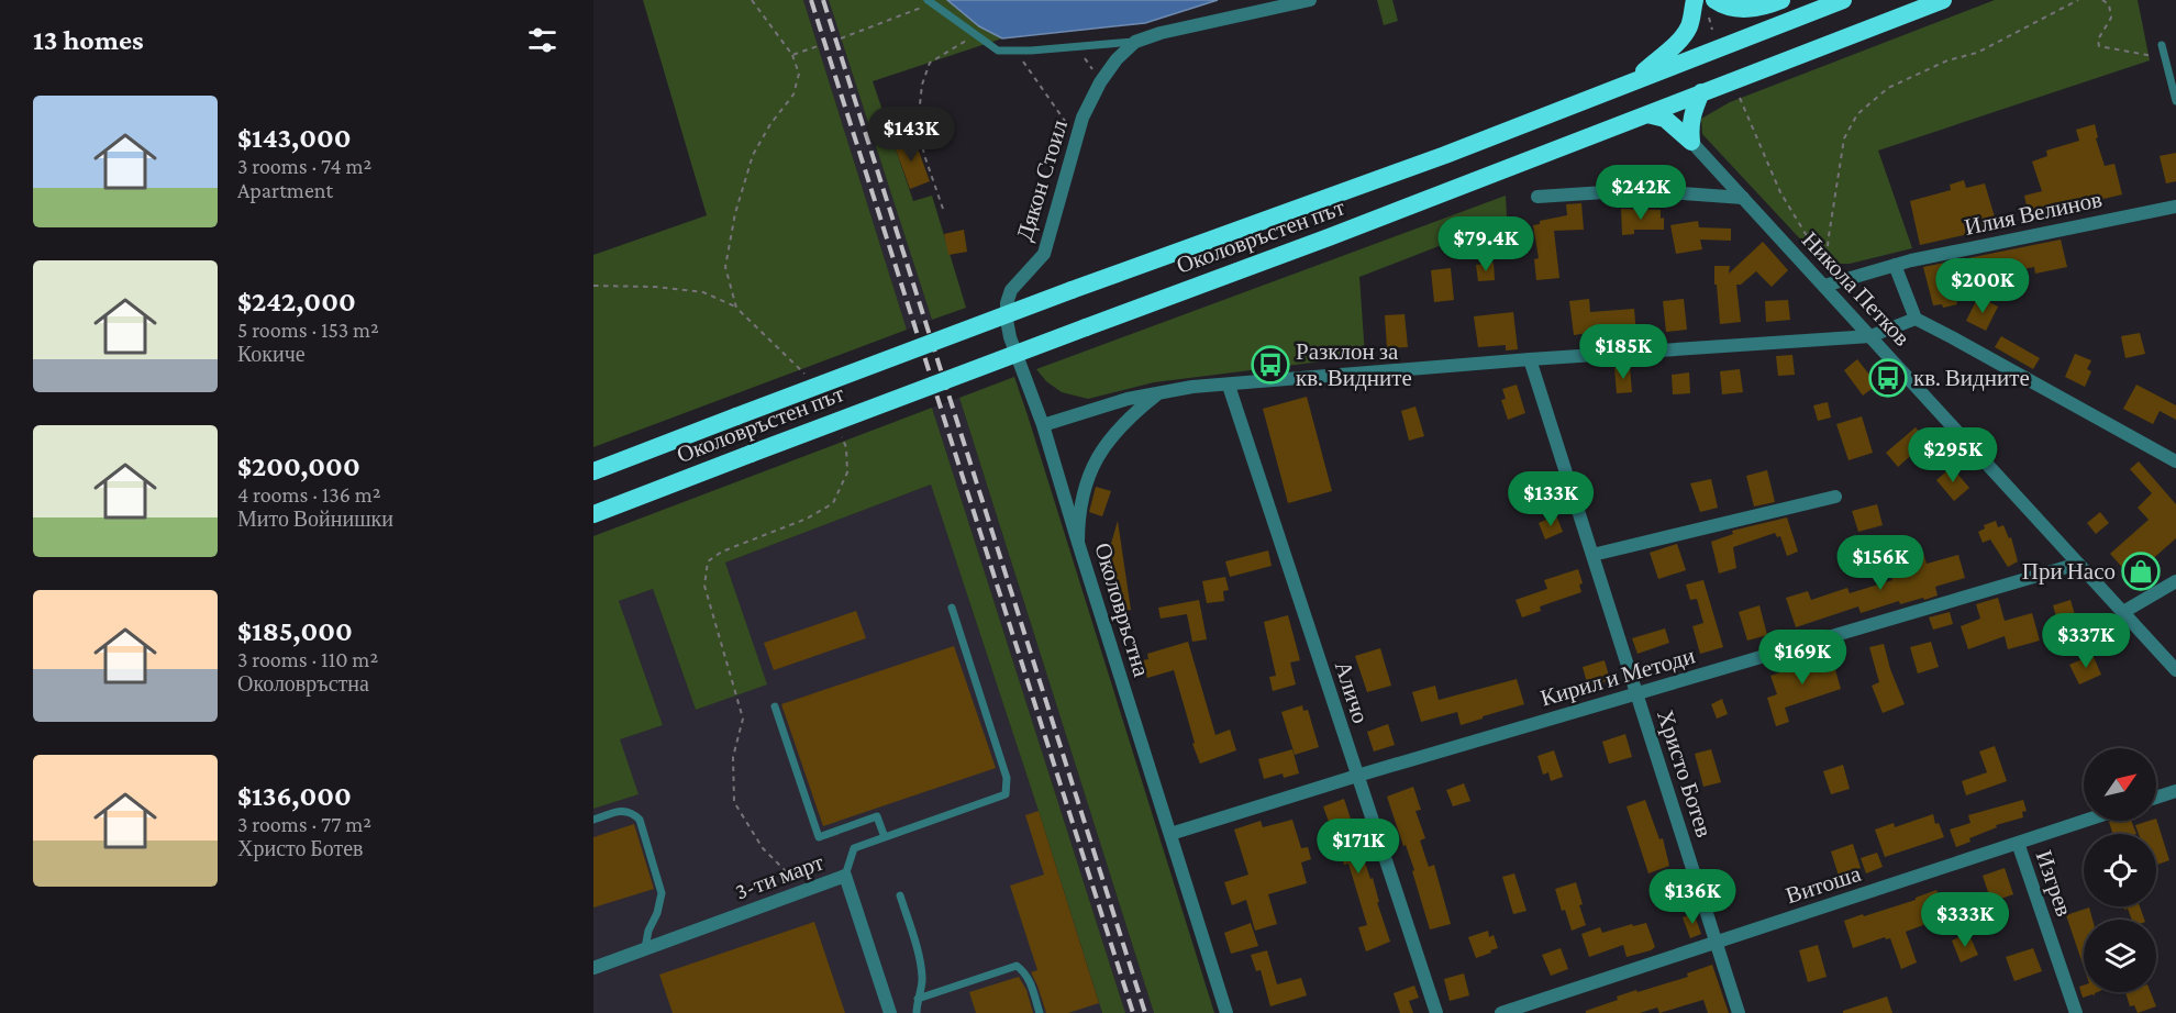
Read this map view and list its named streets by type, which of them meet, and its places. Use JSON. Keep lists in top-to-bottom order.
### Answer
{
  "streets": {
    "highway": ["Околовръстен път"],
    "street": [
      "Дякон Стоил",
      "Илия Велинов",
      "Никола Петков",
      "Околовръстна",
      "Кирил и Методи",
      "Аличо",
      "Христо Ботев",
      "3-ти март",
      "Изгрев",
      "Витоша"
    ]
  },
  "crossings": [
    ["Дякон Стоил", "Околовръстна"],
    ["Илия Велинов", "Никола Петков"],
    ["Никола Петков", "Кирил и Методи"],
    ["Околовръстна", "Кирил и Методи"],
    ["Кирил и Методи", "Аличо"],
    ["Кирил и Методи", "Христо Ботев"],
    ["Христо Ботев", "Витоша"],
    ["Изгрев", "Витоша"]
  ],
  "places": {
    "bus stop": ["Разклон за кв. Видните", "кв. Видните"],
    "shop": ["При Насо"]
  },
  "north": "top right",
  "page": {
    "heading": "13 homes",
    "list": [
      {
        "name": "$143,000",
        "note": "3 rooms · 74 m² · Apartment"
      },
      {
        "name": "$242,000",
        "note": "5 rooms · 153 m² · Кокиче"
      },
      {
        "name": "$200,000",
        "note": "4 rooms · 136 m² · Мито Войнишки"
      },
      {
        "name": "$185,000",
        "note": "3 rooms · 110 m² · Околовръстна"
      },
      {
        "name": "$136,000",
        "note": "3 rooms · 77 m² · Христо Ботев"
      }
    ],
    "price": [
      "$143K",
      "$242K",
      "$79.4K",
      "$200K",
      "$185K",
      "$295K",
      "$133K",
      "$156K",
      "$337K",
      "$169K",
      "$171K",
      "$136K",
      "$333K"
    ]
  }
}
